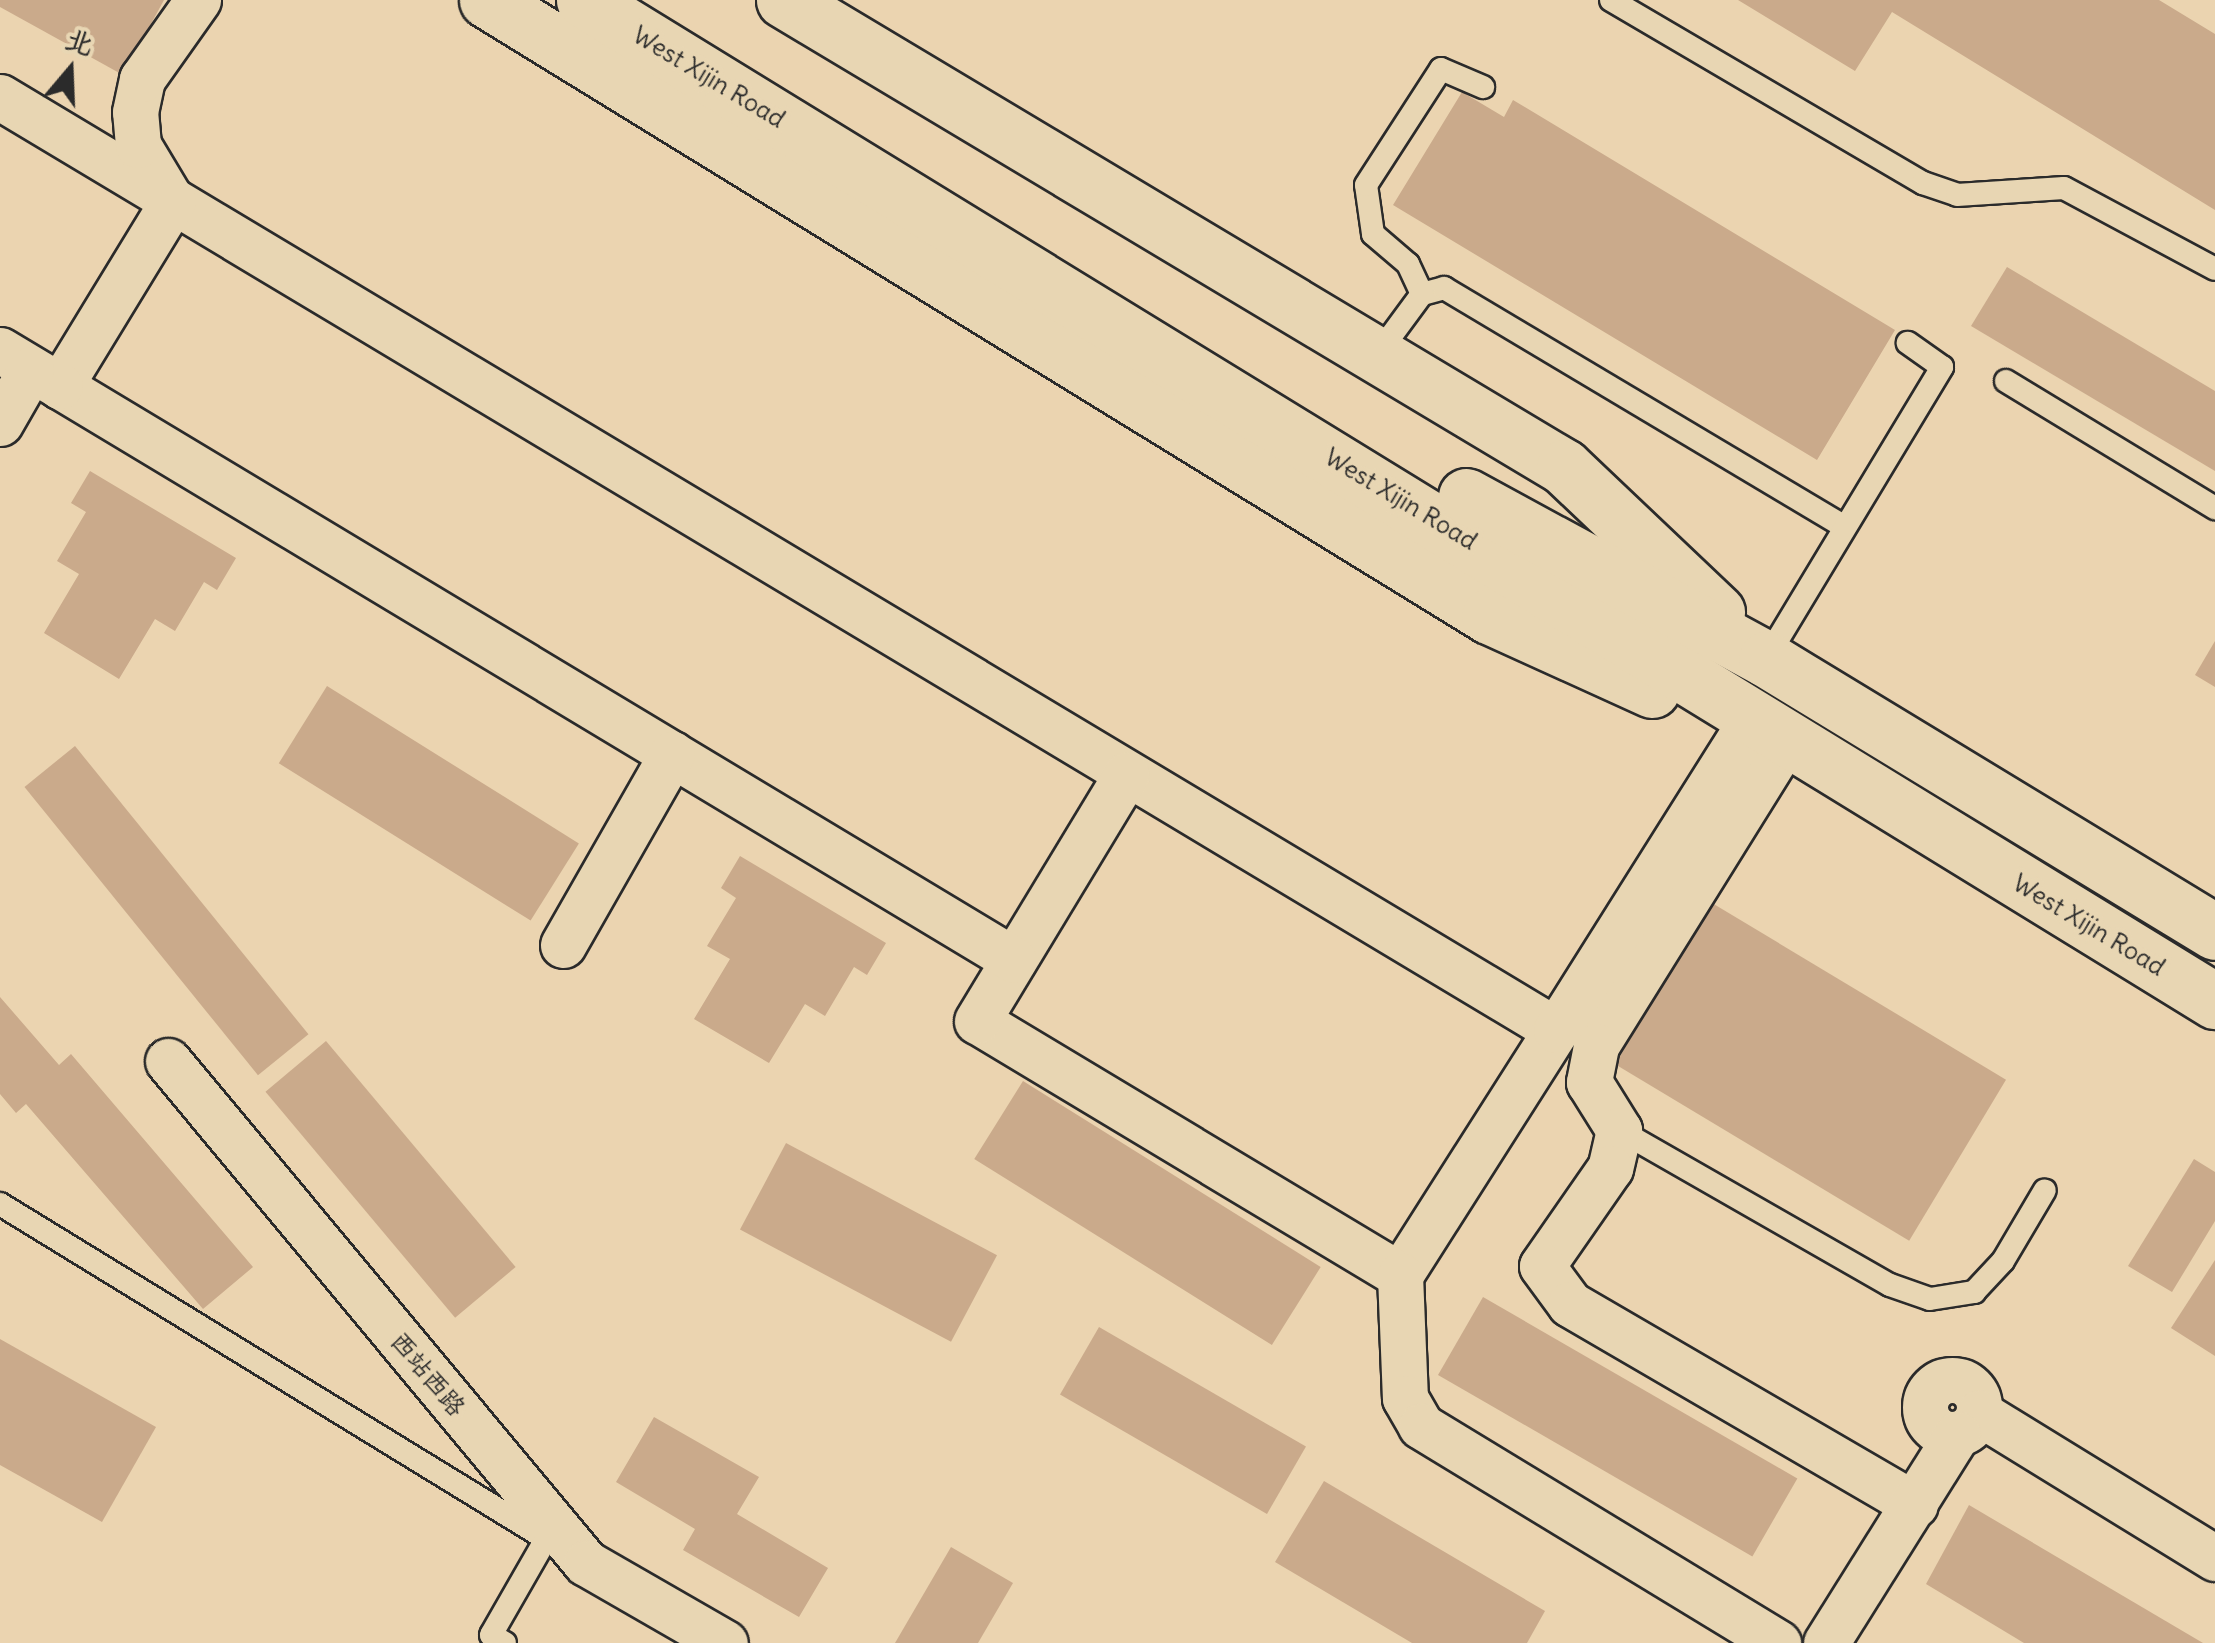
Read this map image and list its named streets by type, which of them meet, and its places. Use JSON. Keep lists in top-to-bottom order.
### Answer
{
  "streets": {
    "main road": ["West Xijin Road"],
    "street": ["西站西路"]
  },
  "north": "top"
}
